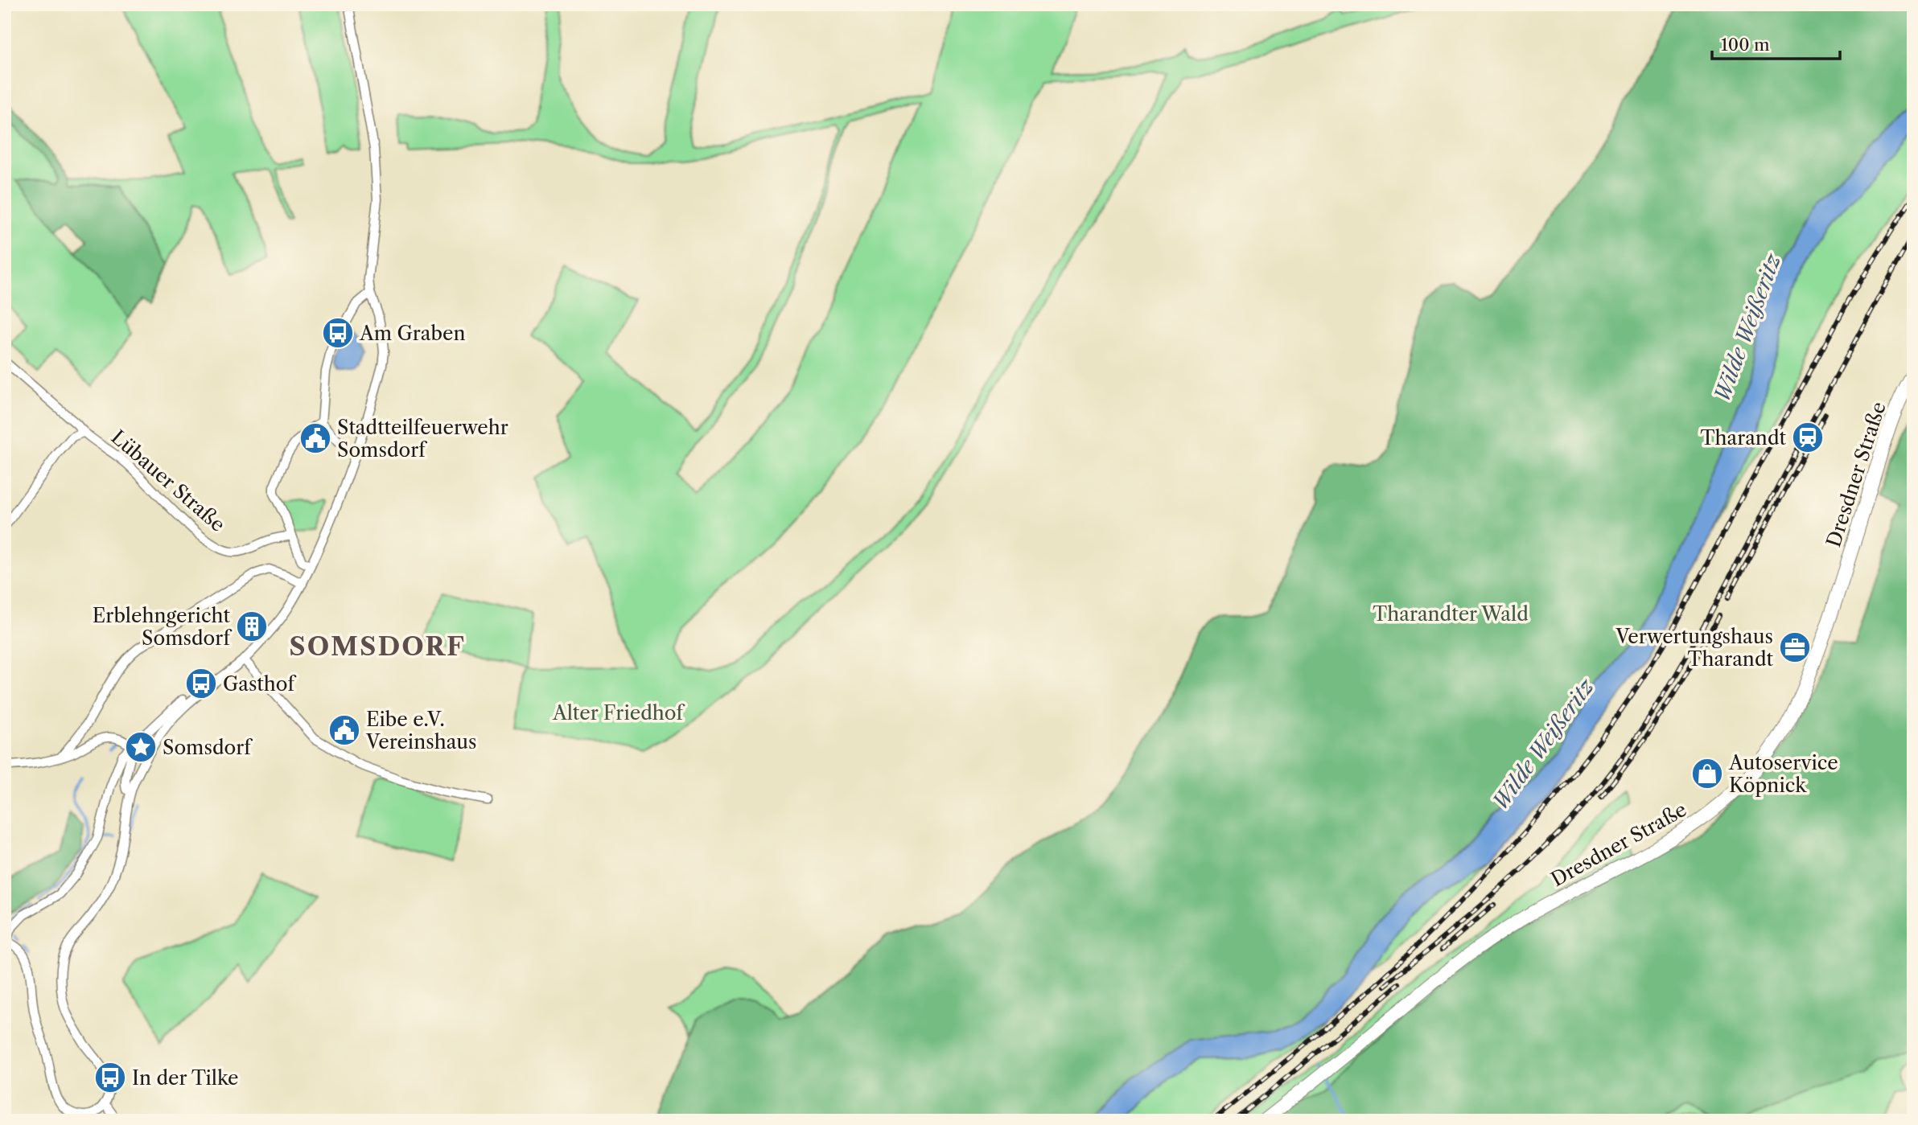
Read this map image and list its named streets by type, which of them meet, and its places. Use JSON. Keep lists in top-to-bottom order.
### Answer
{
  "streets": {
    "main road": ["Dresdner Straße"],
    "street": ["Lübauer Straße"]
  },
  "districts": ["SOMSDORF"],
  "water": ["Wilde Weißeritz"],
  "parks": ["Tharandter Wald", "Alter Friedhof"],
  "places": {
    "bus stop": ["Am Graben", "Gasthof", "In der Tilke"],
    "station": ["Tharandt"],
    "public building": ["Stadtteilfeuerwehr Somsdorf", "Eibe e.V. Vereinshaus"],
    "building": ["Erblehngericht Somsdorf"],
    "office": ["Verwertungshaus Tharandt"],
    "place": ["Somsdorf"],
    "shop": ["Autoservice Köpnick"]
  },
  "scale_bar": "100 m"
}
